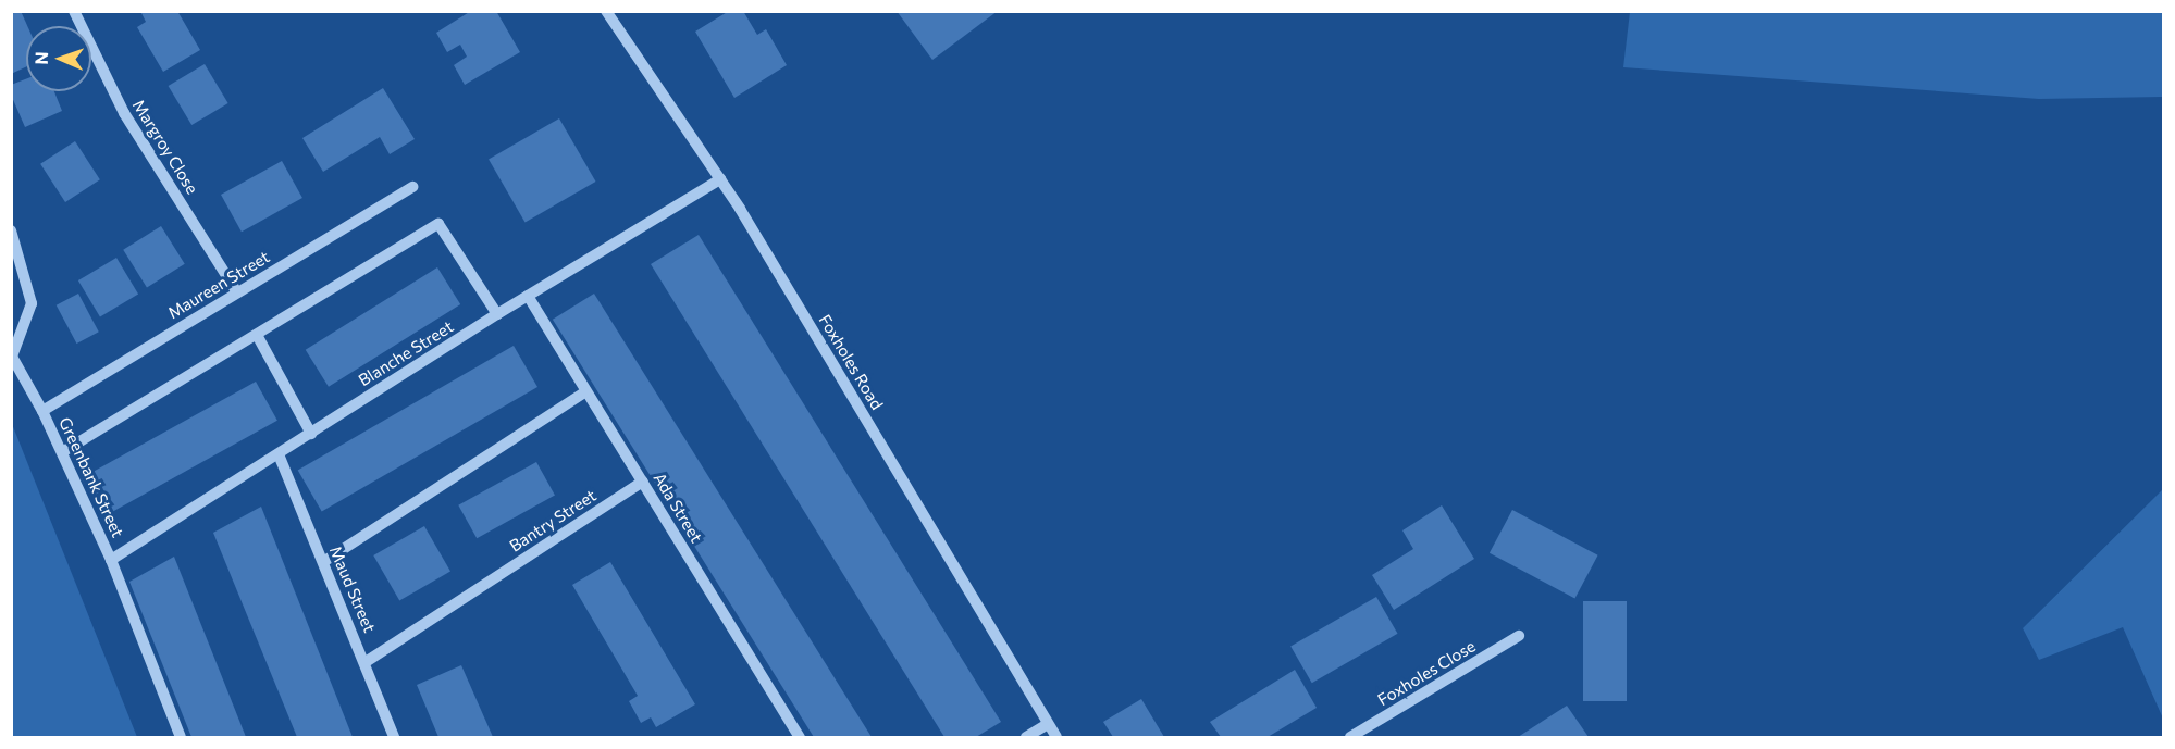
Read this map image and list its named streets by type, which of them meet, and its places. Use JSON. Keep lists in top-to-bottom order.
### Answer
{
  "streets": {
    "street": [
      "Margroy Close",
      "Maureen Street",
      "Blanche Street",
      "Foxholes Road",
      "Greenbank Street",
      "Ada Street",
      "Bantry Street",
      "Maud Street",
      "Foxholes Close"
    ]
  },
  "crossings": [
    ["Margroy Close", "Maureen Street"],
    ["Maureen Street", "Greenbank Street"],
    ["Blanche Street", "Foxholes Road"],
    ["Blanche Street", "Greenbank Street"],
    ["Blanche Street", "Ada Street"],
    ["Blanche Street", "Maud Street"],
    ["Ada Street", "Bantry Street"],
    ["Bantry Street", "Maud Street"]
  ],
  "north": "left"
}
